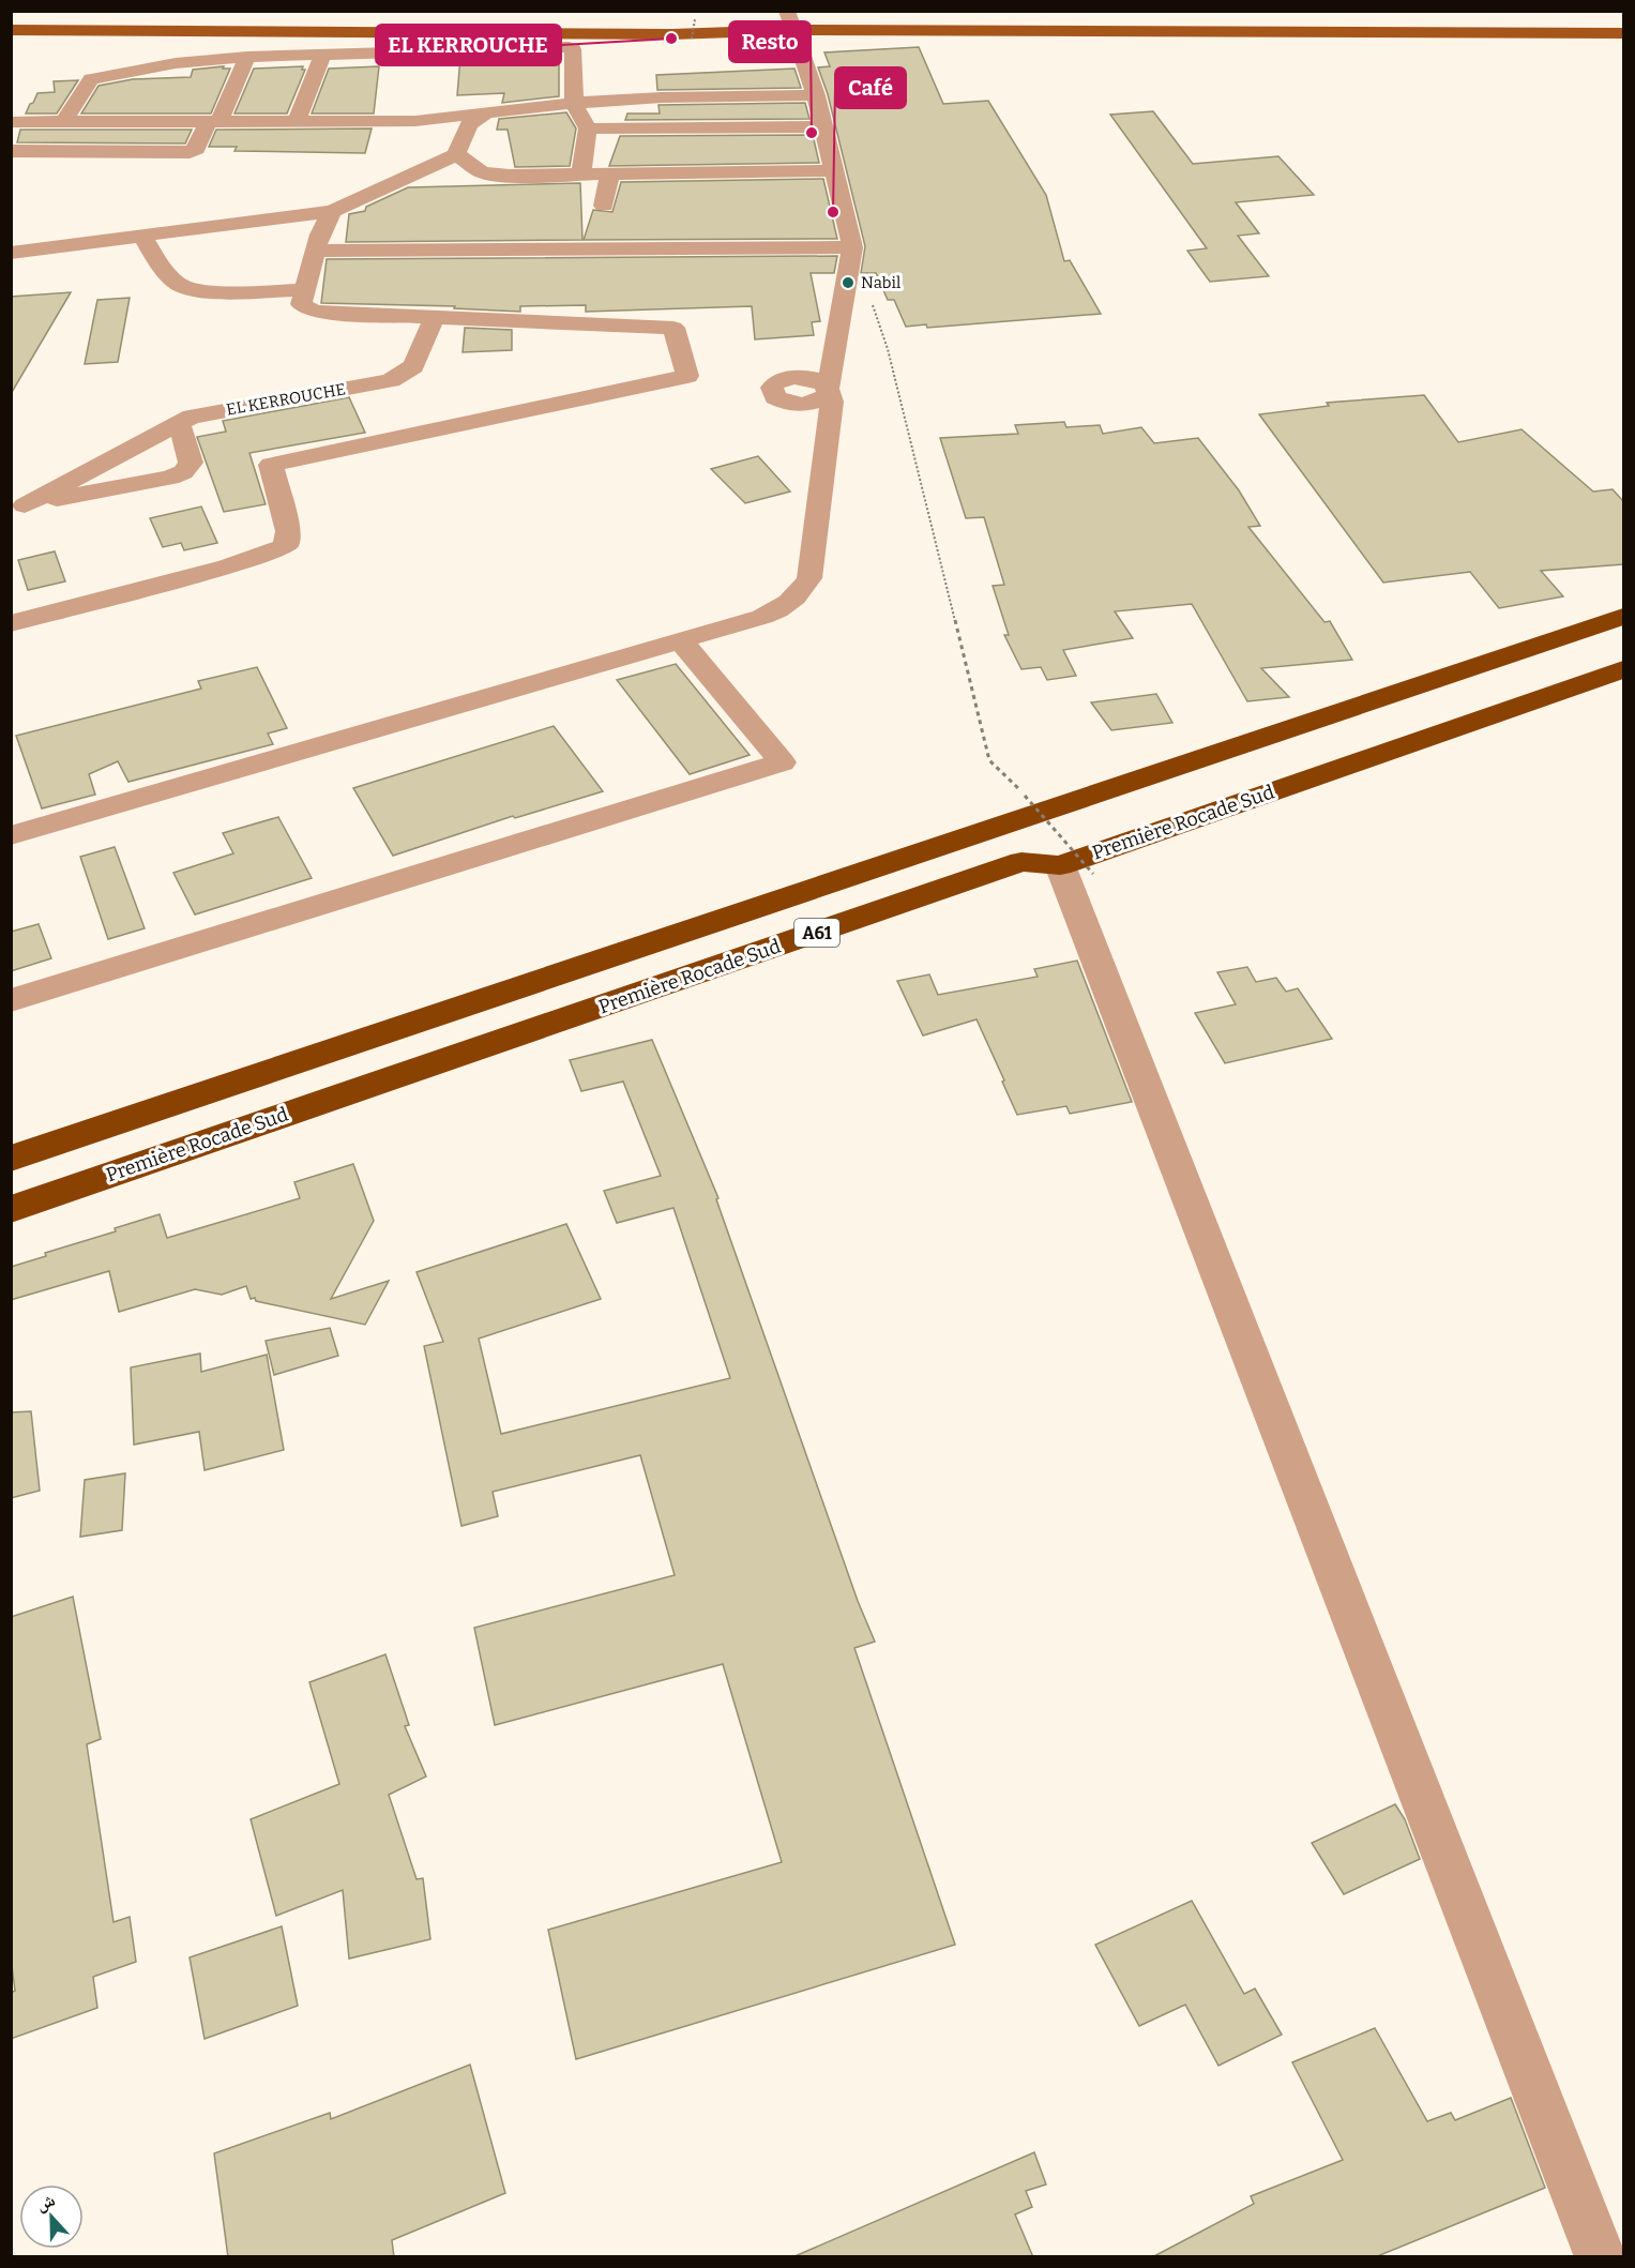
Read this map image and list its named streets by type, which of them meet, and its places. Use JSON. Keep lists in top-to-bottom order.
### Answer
{
  "streets": {
    "highway": ["Première Rocade Sud", "A61"],
    "street": ["EL KERROUCHE"]
  },
  "places": [
    "EL KERROUCHE",
    "Resto",
    "Café",
    "Nabil"
  ],
  "north": "top"
}
